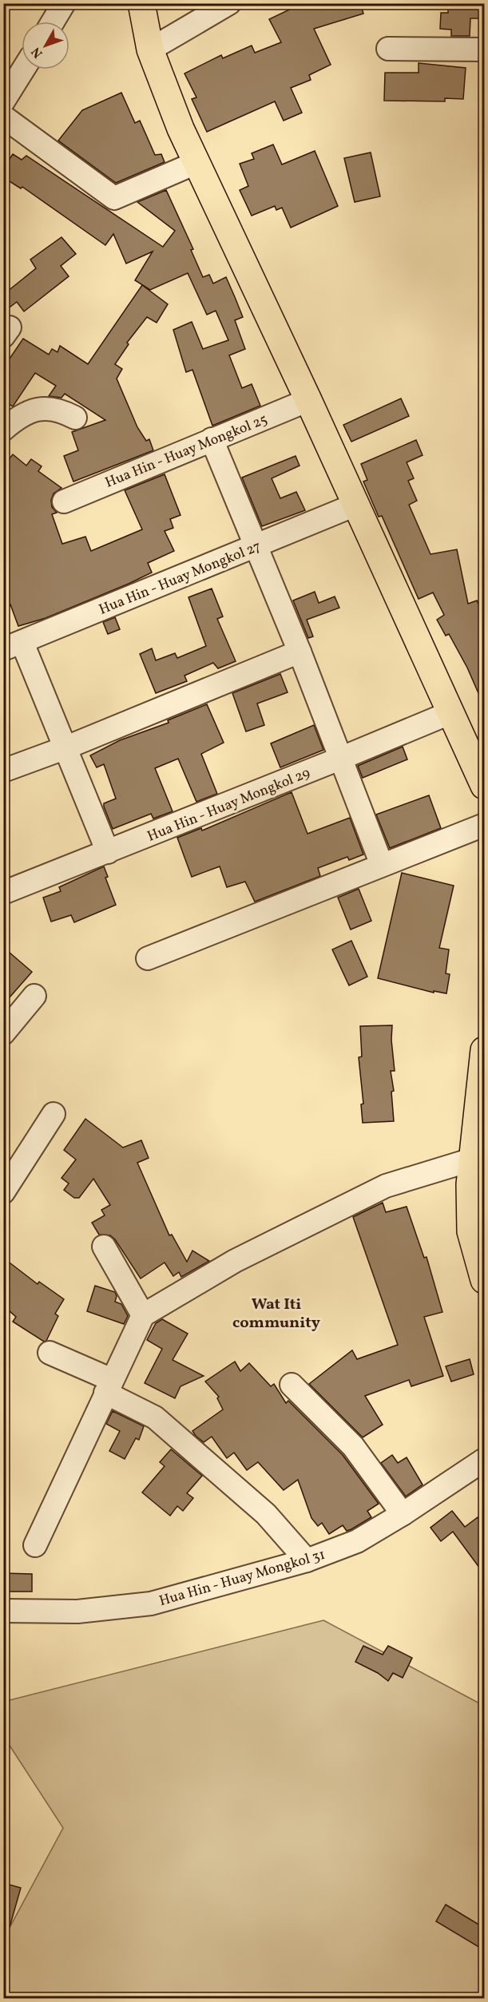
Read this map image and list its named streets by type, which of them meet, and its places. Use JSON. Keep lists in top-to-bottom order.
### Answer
{
  "streets": {
    "street": [
      "Hua Hin - Huay Mongkol 25",
      "Hua Hin - Huay Mongkol 27",
      "Hua Hin - Huay Mongkol 29",
      "Hua Hin - Huay Mongkol 31"
    ]
  },
  "districts": ["Wat Iti community"],
  "north": "bottom left"
}
